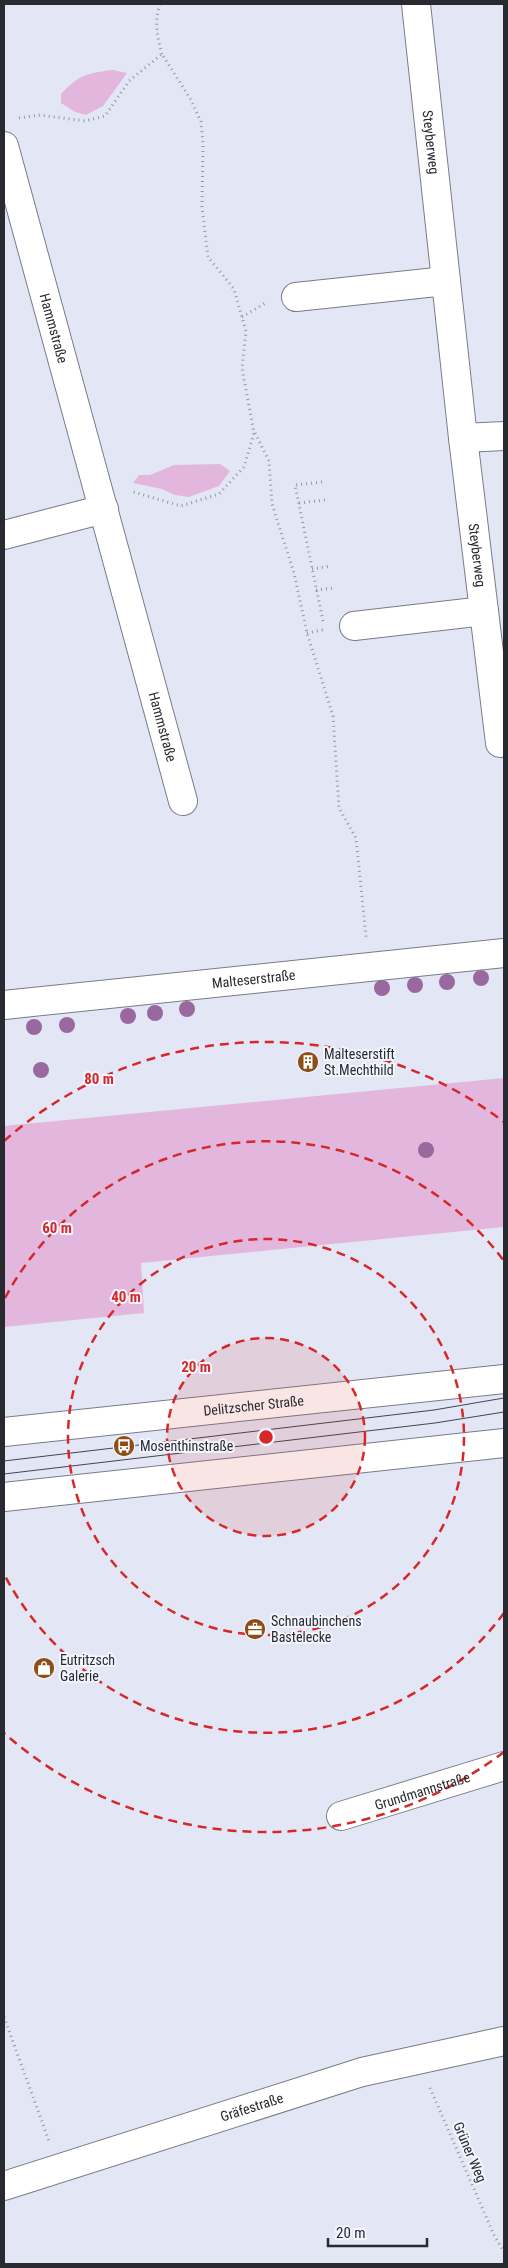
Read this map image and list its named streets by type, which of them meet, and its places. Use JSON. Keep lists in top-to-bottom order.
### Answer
{
  "streets": {
    "street": [
      "Steyberweg",
      "Hammstraße",
      "Malteserstraße",
      "Delitzscher Straße",
      "Grundmannstraße",
      "Gräfestraße"
    ],
    "path": ["Grüner Weg"]
  },
  "crossings": [
    ["Gräfestraße", "Grüner Weg"]
  ],
  "places": {
    "building": ["Malteserstift St.Mechthild"],
    "bus stop": ["Mosenthinstraße"],
    "office": ["Schnaubinchens Bastelecke"],
    "shop": ["Eutritzsch Galerie"]
  },
  "scale_bar": "20 m",
  "rings": [
    "80 m",
    "60 m",
    "40 m",
    "20 m"
  ]
}
